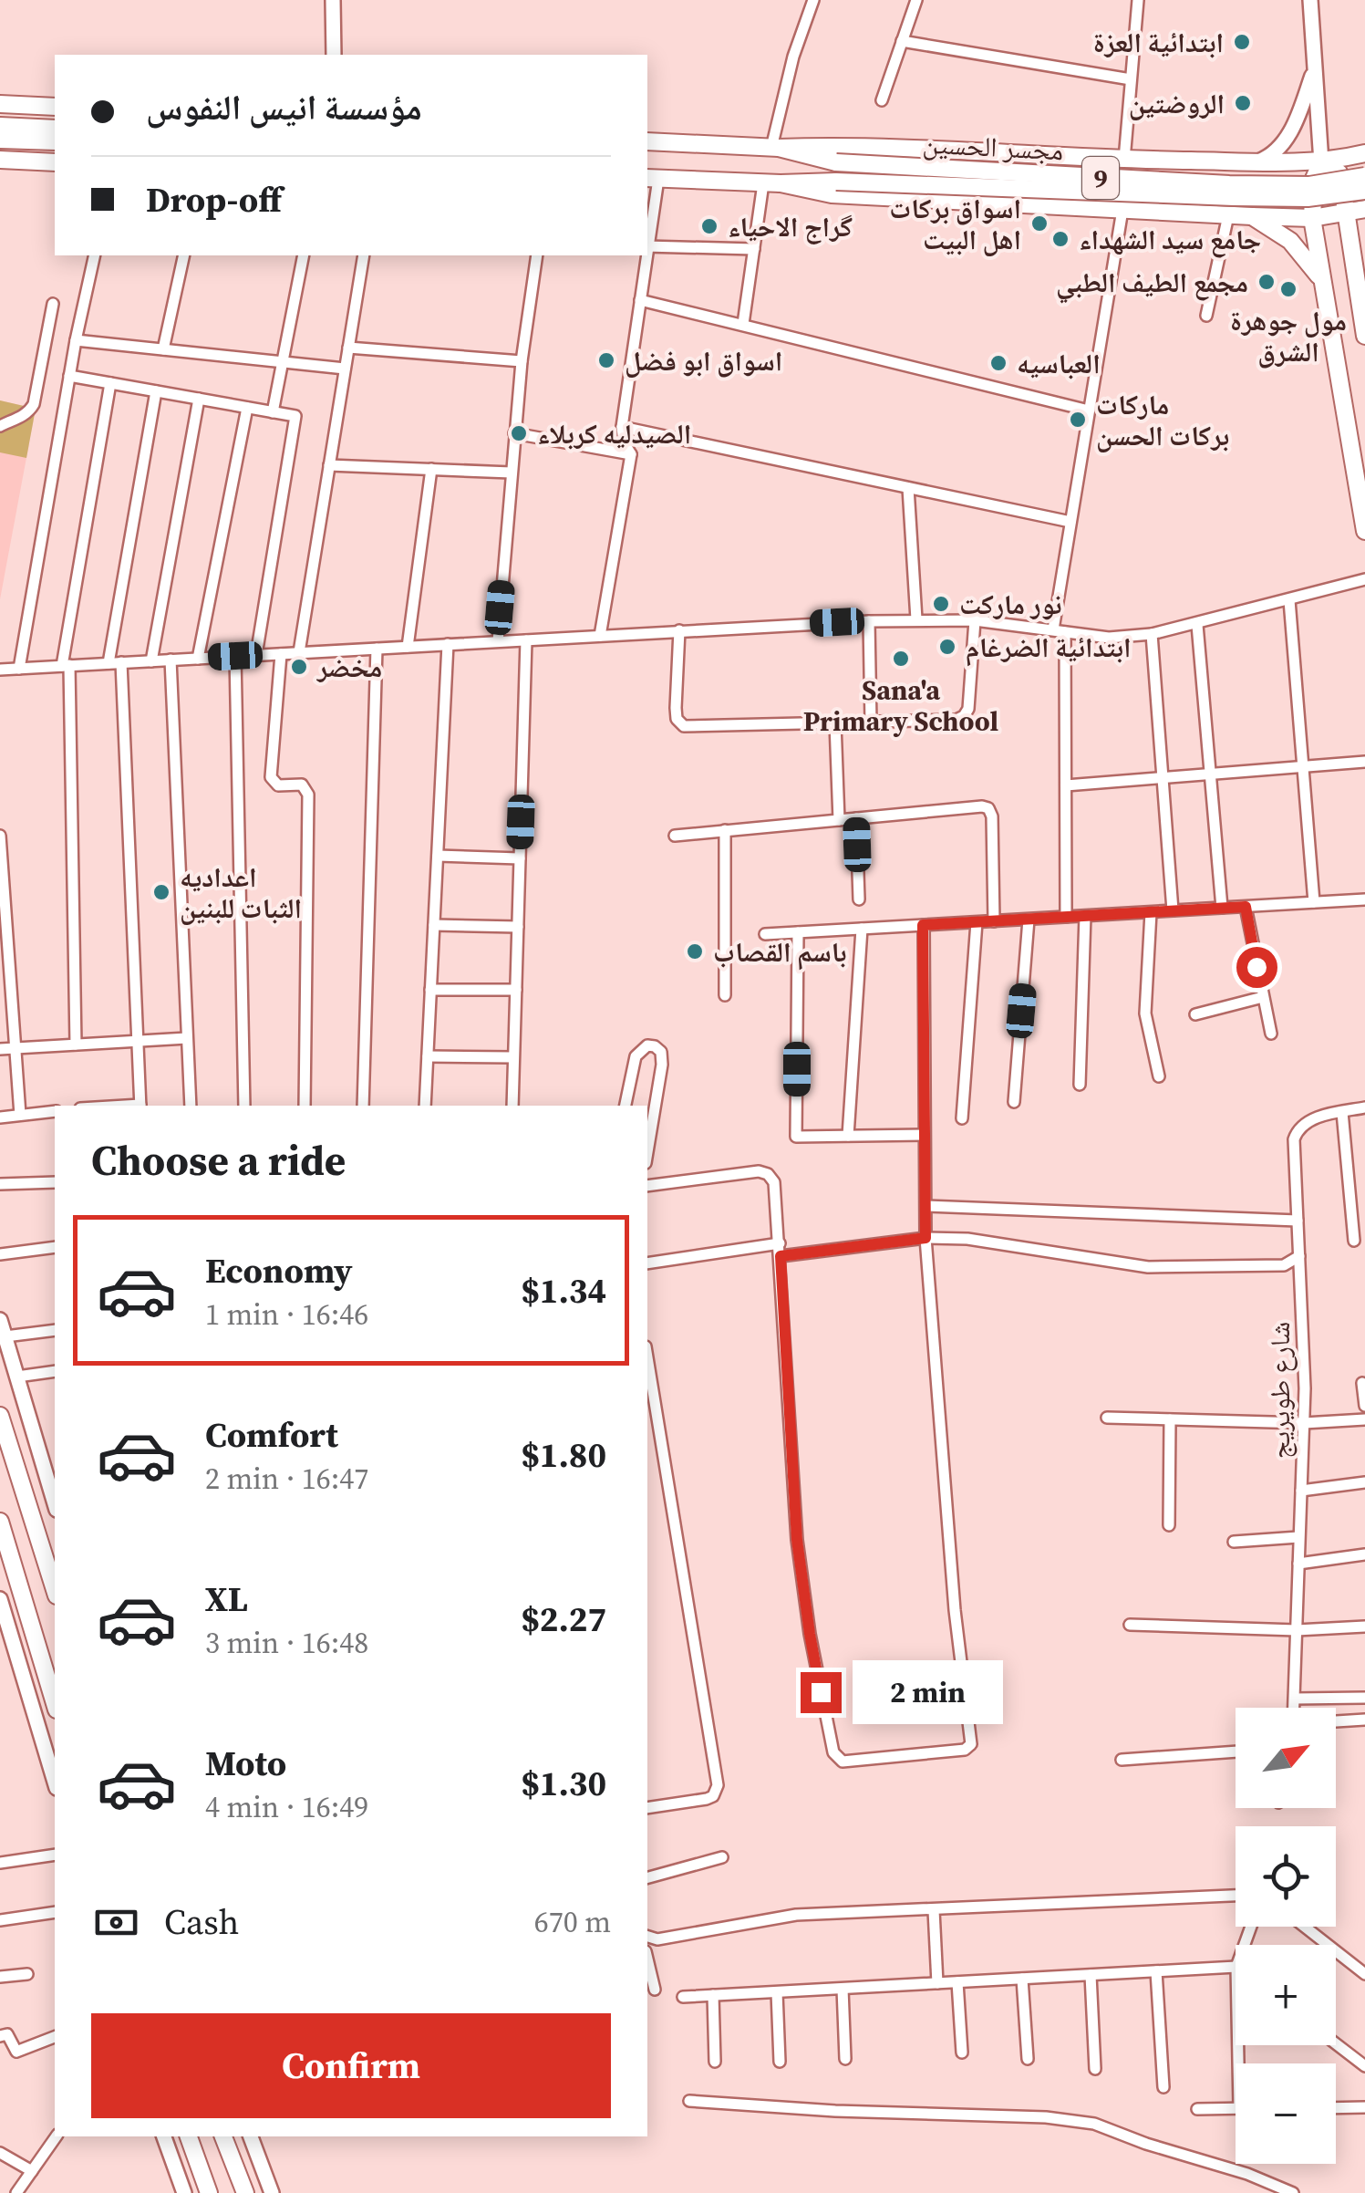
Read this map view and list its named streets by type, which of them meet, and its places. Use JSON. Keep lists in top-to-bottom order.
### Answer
{
  "streets": {
    "main road": ["مجسر الحسين", "9"],
    "street": ["شارع طويريج"]
  },
  "crossings": [
    ["مجسر الحسين", "9"]
  ],
  "places": [
    "ابتدائية العزة",
    "الروضتين",
    "اسواق بركات اهل البيت",
    "گراج الاحياء",
    "جامع سيد الشهداء",
    "مجمع الطيف الطبي",
    "مول جوهرة الشرق",
    "اسواق ابو فضل",
    "العباسيه",
    "ماركات بركات الحسن",
    "الصيدليه كربلاء",
    "نور ماركت",
    "ابتدائية الضرغام",
    "Sana'a Primary School",
    "مخضر",
    "اعداديه الثبات للبنين",
    "باسم القصاب"
  ],
  "north": "top right",
  "page": {
    "banner": ["مؤسسة انيس النفوس", "Drop-off"],
    "heading": "Choose a ride",
    "list": [
      {
        "name": "Economy",
        "note": "1 min · 16:46",
        "value": "$1.34"
      },
      {
        "name": "Comfort",
        "note": "2 min · 16:47",
        "value": "$1.80"
      },
      {
        "name": "XL",
        "note": "3 min · 16:48",
        "value": "$2.27"
      },
      {
        "name": "Moto",
        "note": "4 min · 16:49",
        "value": "$1.30"
      }
    ],
    "bubble": "2 min",
    "map_buttons": ["+", "−"],
    "pay": ["Cash", "670 m"],
    "buttons": "Confirm"
  }
}
